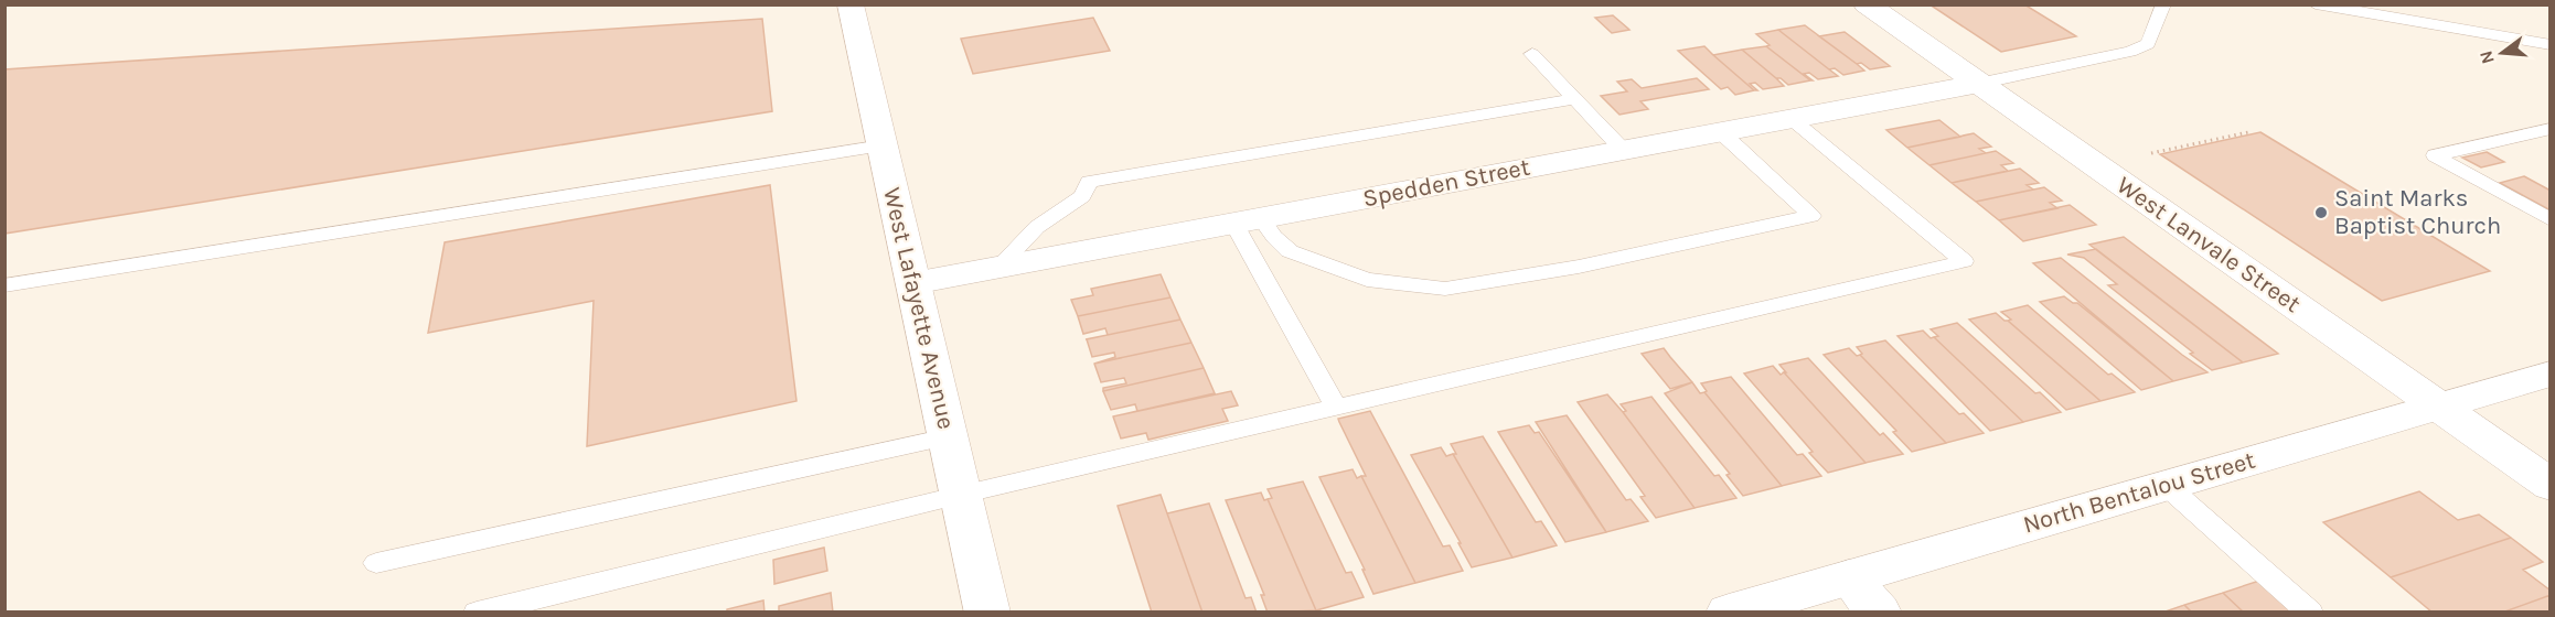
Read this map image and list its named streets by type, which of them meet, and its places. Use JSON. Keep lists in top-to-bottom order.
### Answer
{
  "streets": {
    "street": [
      "Spedden Street",
      "West Lanvale Street",
      "West Lafayette Avenue",
      "North Bentalou Street"
    ]
  },
  "crossings": [
    ["Spedden Street", "West Lanvale Street"],
    ["Spedden Street", "West Lafayette Avenue"],
    ["West Lanvale Street", "North Bentalou Street"]
  ],
  "places": ["Saint Marks Baptist Church"],
  "north": "left"
}
